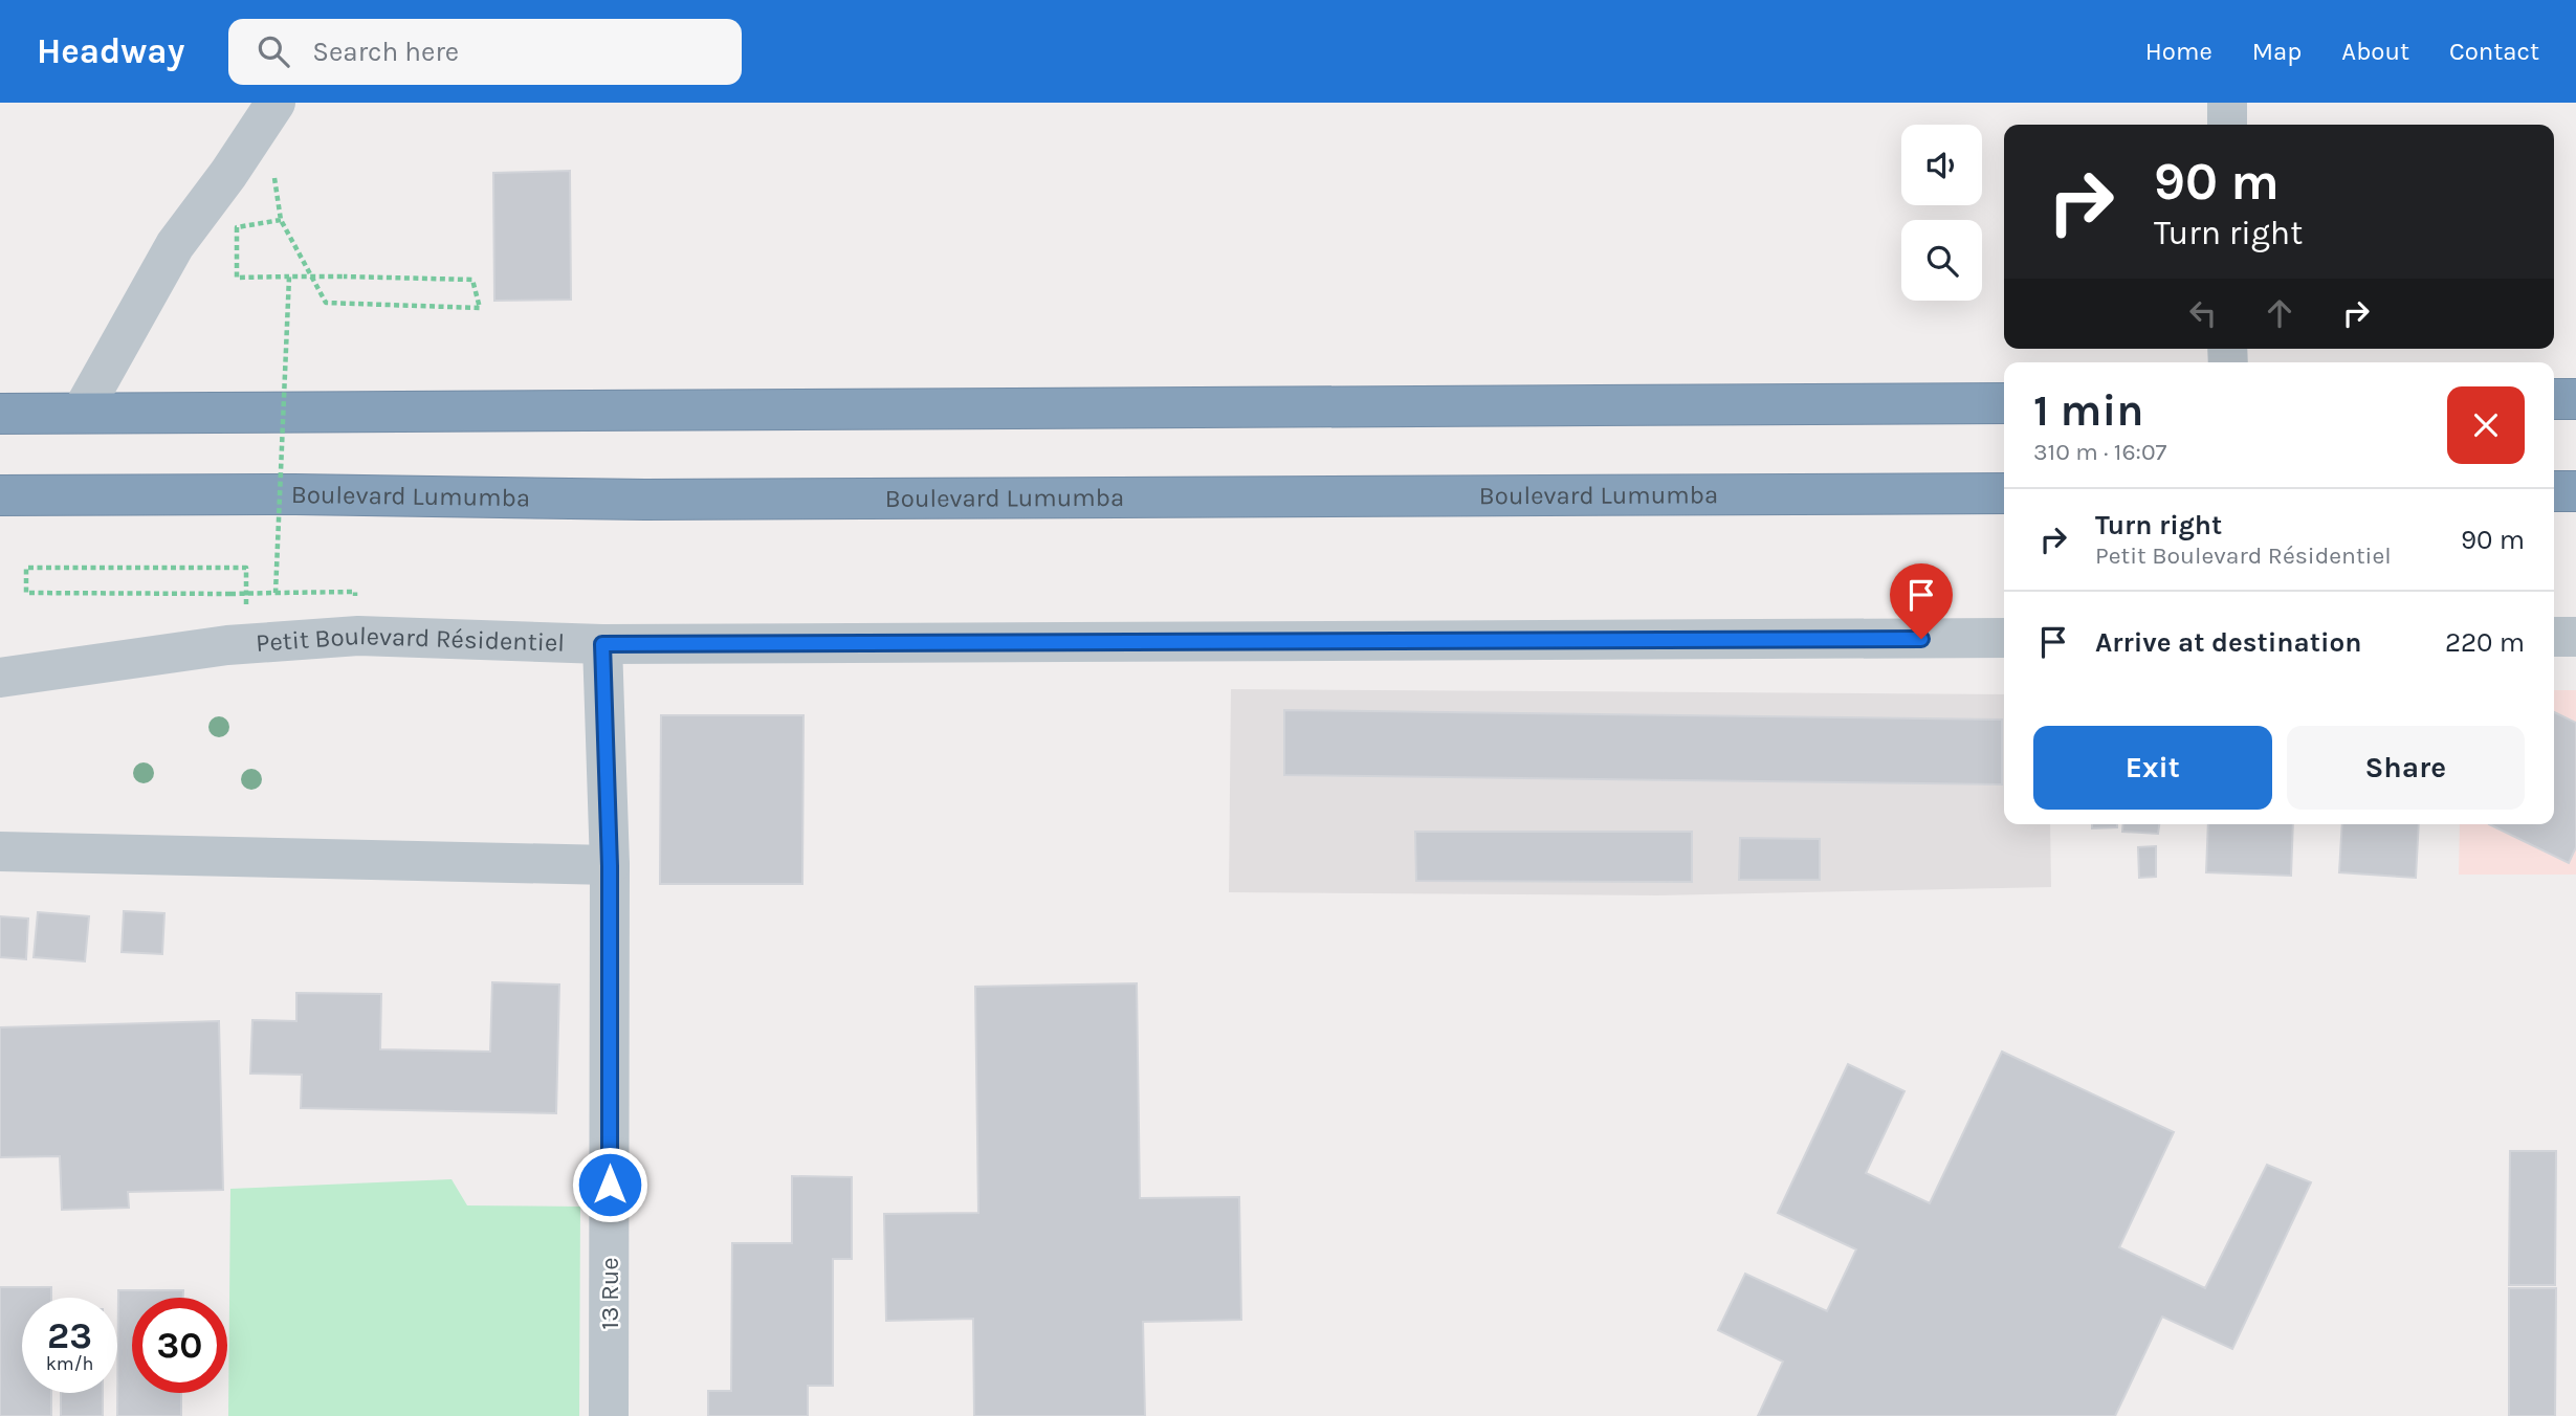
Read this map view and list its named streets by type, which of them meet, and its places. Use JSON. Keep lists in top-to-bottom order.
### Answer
{
  "streets": {
    "highway": ["Boulevard Lumumba"],
    "street": ["Petit Boulevard Résidentiel", "13 Rue"]
  },
  "crossings": [
    ["Petit Boulevard Résidentiel", "13 Rue"]
  ],
  "page": {
    "header": "Headway",
    "search": "Search here",
    "nav": [
      "Home",
      "Map",
      "About",
      "Contact"
    ],
    "turn": ["90 m", "Turn right"],
    "heading": ["1 min", "310 m · 16:07"],
    "list": [
      {
        "name": "Turn right",
        "note": "Petit Boulevard Résidentiel",
        "value": "90 m"
      },
      {
        "name": "Arrive at destination",
        "value": "220 m"
      }
    ],
    "buttons": ["Exit", "Share"],
    "speed": "23 km/h",
    "limit": "30"
  }
}
